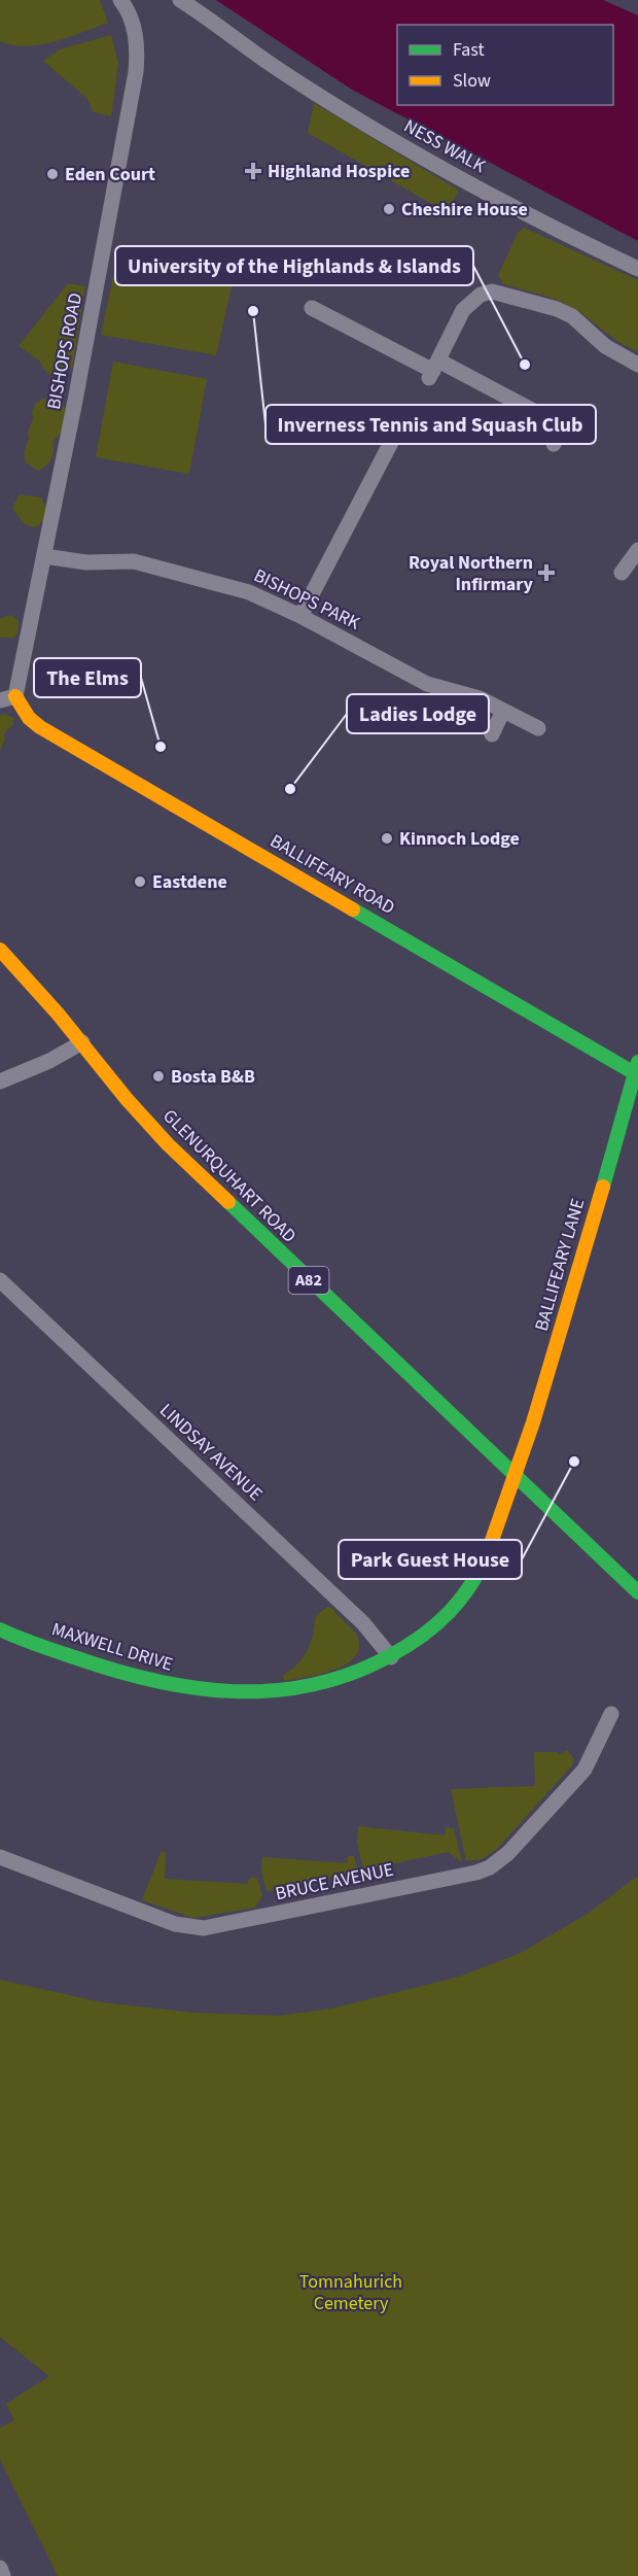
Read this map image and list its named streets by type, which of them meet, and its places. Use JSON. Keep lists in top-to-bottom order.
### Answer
{
  "streets": {
    "main road": [
      "BALLIFEARY ROAD",
      "GLENURQUHART ROAD",
      "BALLIFEARY LANE",
      "A82",
      "MAXWELL DRIVE"
    ],
    "street": [
      "NESS WALK",
      "BISHOPS ROAD",
      "BISHOPS PARK",
      "LINDSAY AVENUE",
      "BRUCE AVENUE"
    ]
  },
  "crossings": [
    ["BISHOPS ROAD", "BISHOPS PARK"],
    ["BISHOPS ROAD", "BALLIFEARY ROAD"],
    ["BALLIFEARY ROAD", "BALLIFEARY LANE"],
    ["GLENURQUHART ROAD", "BALLIFEARY LANE"],
    ["GLENURQUHART ROAD", "MAXWELL DRIVE"],
    ["BALLIFEARY LANE", "MAXWELL DRIVE"],
    ["LINDSAY AVENUE", "MAXWELL DRIVE"]
  ],
  "parks": ["Tomnahurich Cemetery"],
  "places": {
    "health": ["Highland Hospice", "Royal Northern Infirmary"],
    "other": [
      "Eden Court",
      "Cheshire House",
      "Inverness Tennis and Squash Club",
      "University of the Highlands & Islands",
      "The Elms",
      "Ladies Lodge",
      "Kinnoch Lodge",
      "Eastdene",
      "Bosta B&B",
      "Park Guest House"
    ]
  },
  "legend": ["Fast", "Slow"]
}
